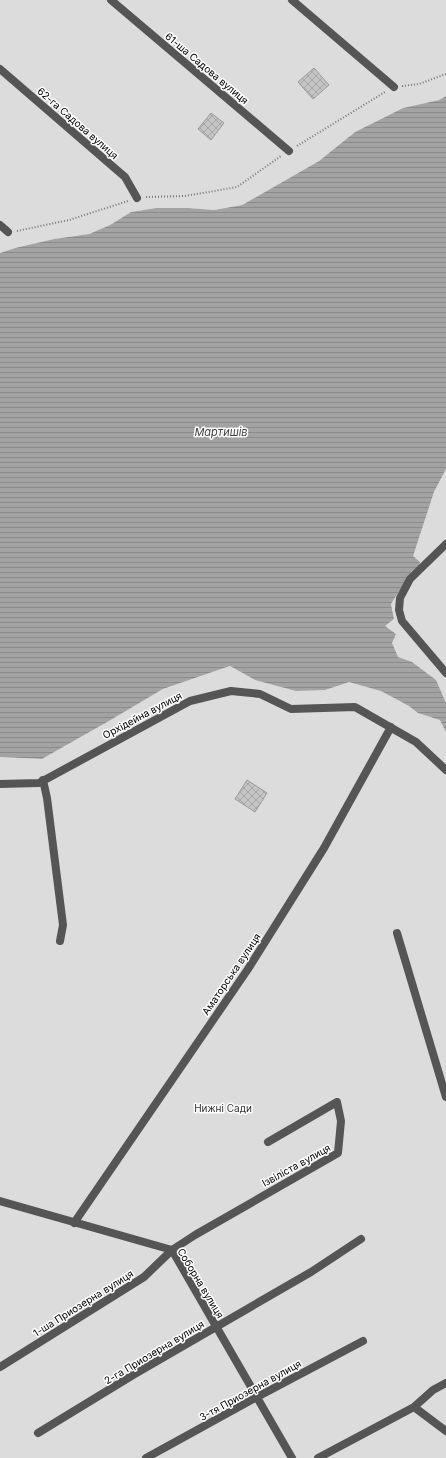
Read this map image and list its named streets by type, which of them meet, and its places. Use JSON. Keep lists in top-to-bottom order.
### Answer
{
  "streets": {
    "street": [
      "61-ша Садова вулиця",
      "62-га Садова вулиця",
      "Орхідейна вулиця",
      "Аматорська вулиця",
      "Ізвіліста вулиця",
      "Соборна вулиця",
      "1-ша Приозерна вулиця",
      "2-га Приозерна вулиця",
      "3-тя Приозерна вулиця"
    ]
  },
  "crossings": [
    ["Орхідейна вулиця", "Аматорська вулиця"],
    ["Аматорська вулиця", "Соборна вулиця"],
    ["Ізвіліста вулиця", "Соборна вулиця"],
    ["Ізвіліста вулиця", "1-ша Приозерна вулиця"],
    ["Соборна вулиця", "1-ша Приозерна вулиця"],
    ["Соборна вулиця", "2-га Приозерна вулиця"],
    ["Соборна вулиця", "3-тя Приозерна вулиця"]
  ],
  "water": ["Мартишів"],
  "parks": ["Нижні Сади"]
}
